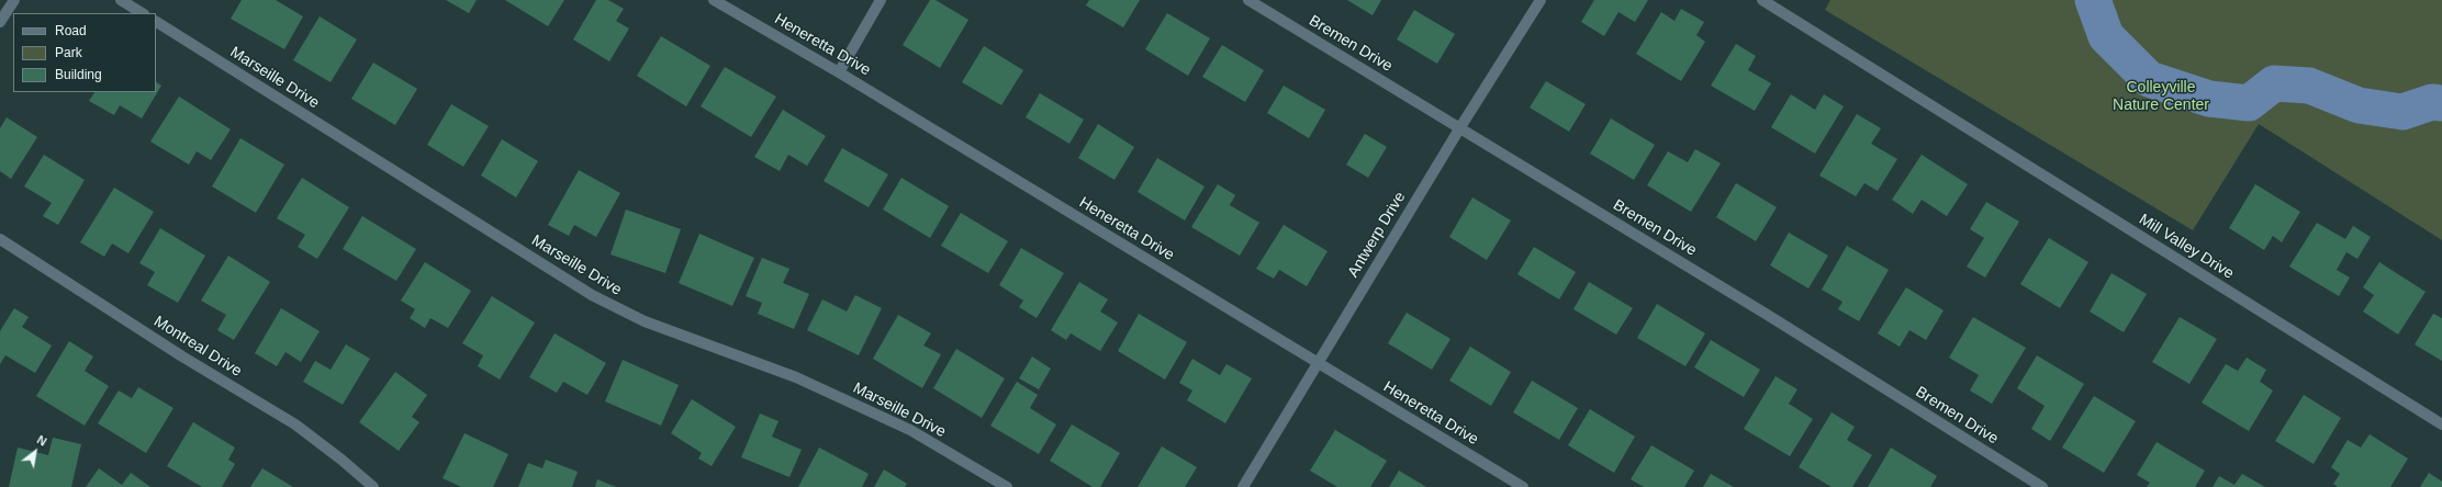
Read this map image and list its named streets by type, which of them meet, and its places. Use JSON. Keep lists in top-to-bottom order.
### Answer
{
  "streets": {
    "street": [
      "Bremen Drive",
      "Heneretta Drive",
      "Marseille Drive",
      "Antwerp Drive",
      "Mill Valley Drive",
      "Montreal Drive"
    ]
  },
  "crossings": [
    ["Bremen Drive", "Antwerp Drive"],
    ["Heneretta Drive", "Antwerp Drive"]
  ],
  "parks": ["Colleyville Nature Center"],
  "legend": ["Road", "Park", "Building"],
  "north": "top right"
}
